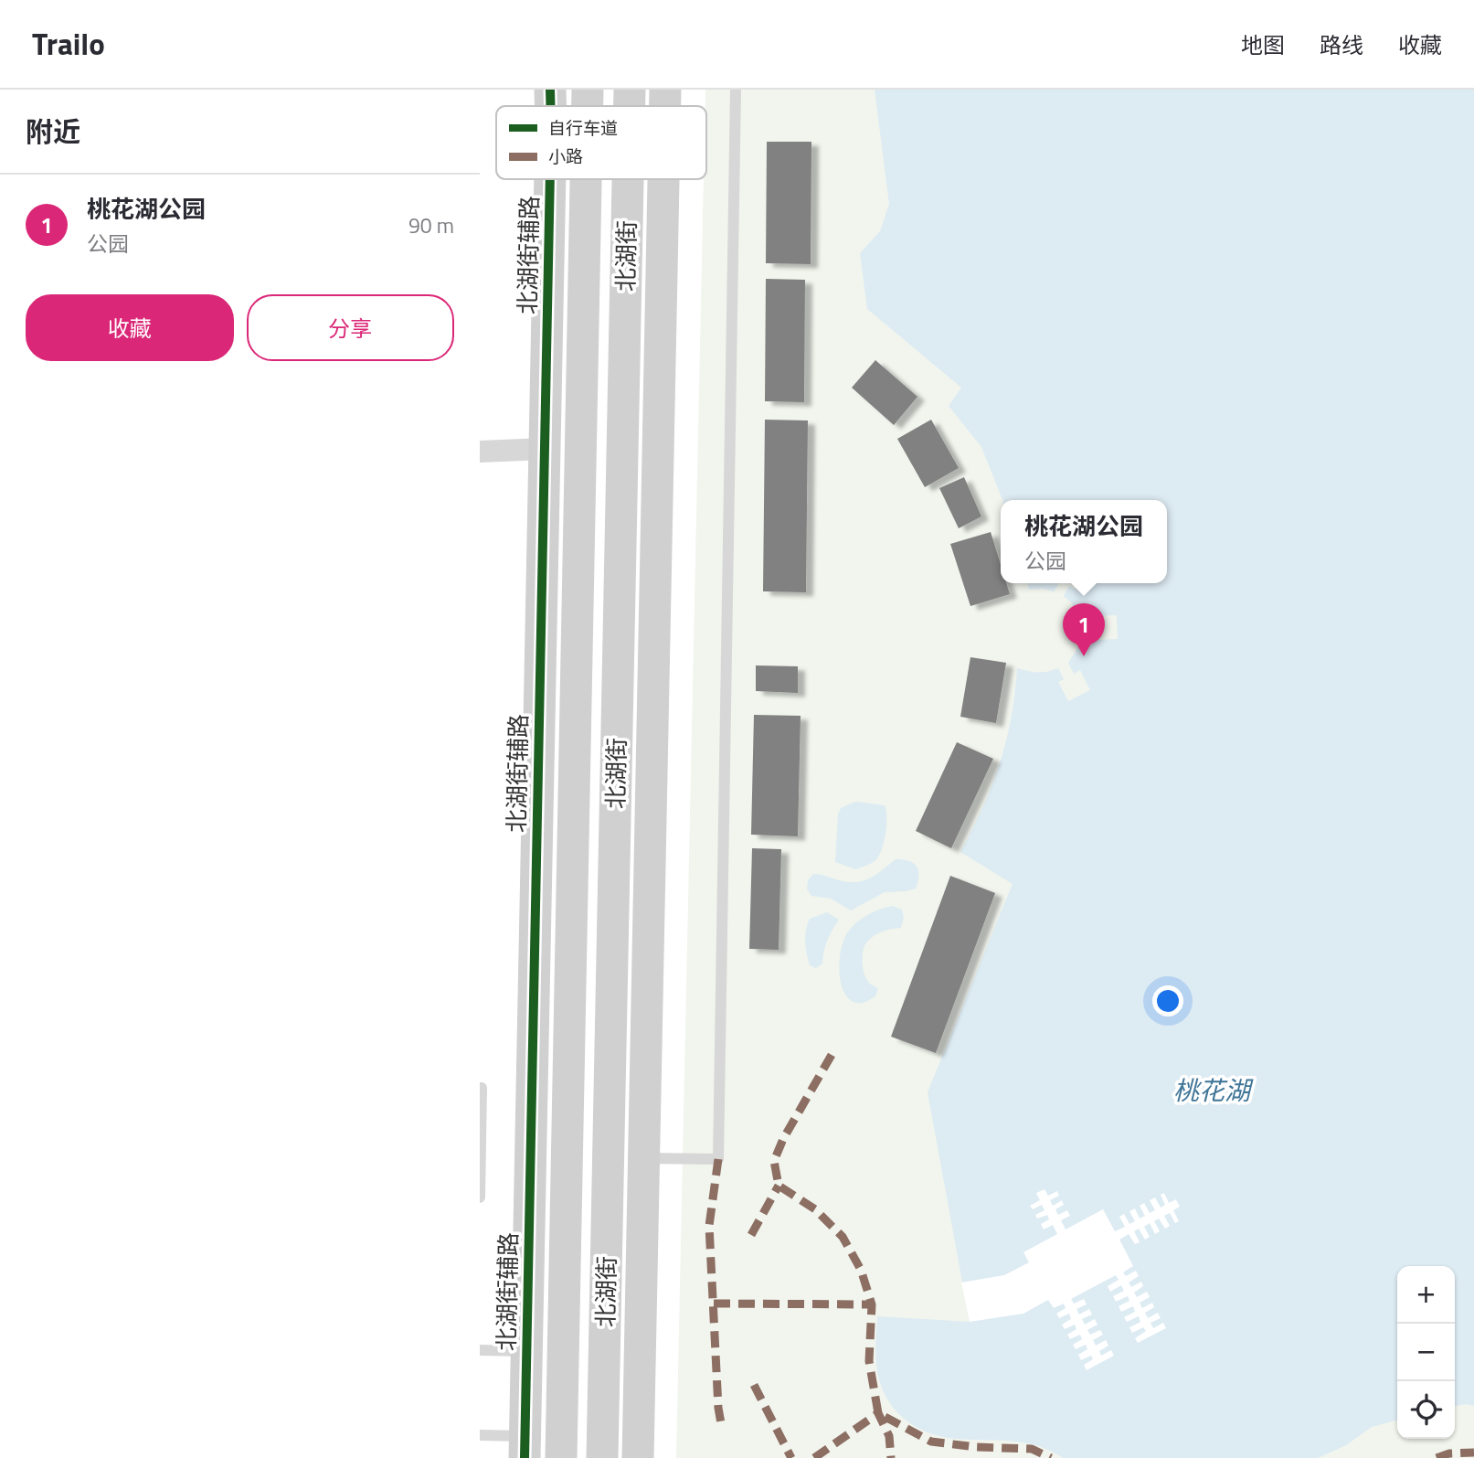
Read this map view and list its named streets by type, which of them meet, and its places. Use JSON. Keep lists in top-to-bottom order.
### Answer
{
  "streets": {
    "main road": ["北湖街辅路", "北湖街"]
  },
  "water": ["桃花湖"],
  "legend": ["自行车道", "小路"],
  "page": {
    "header": "Trailo",
    "nav": ["地图", "路线", "收藏"],
    "heading": "附近",
    "list": [
      {
        "mark": "1",
        "name": "桃花湖公园",
        "note": "公园",
        "value": "90 m"
      }
    ],
    "buttons": ["收藏", "分享"],
    "popup": ["桃花湖公园", "公园"],
    "pins": "1",
    "map_buttons": ["+", "−"]
  }
}
